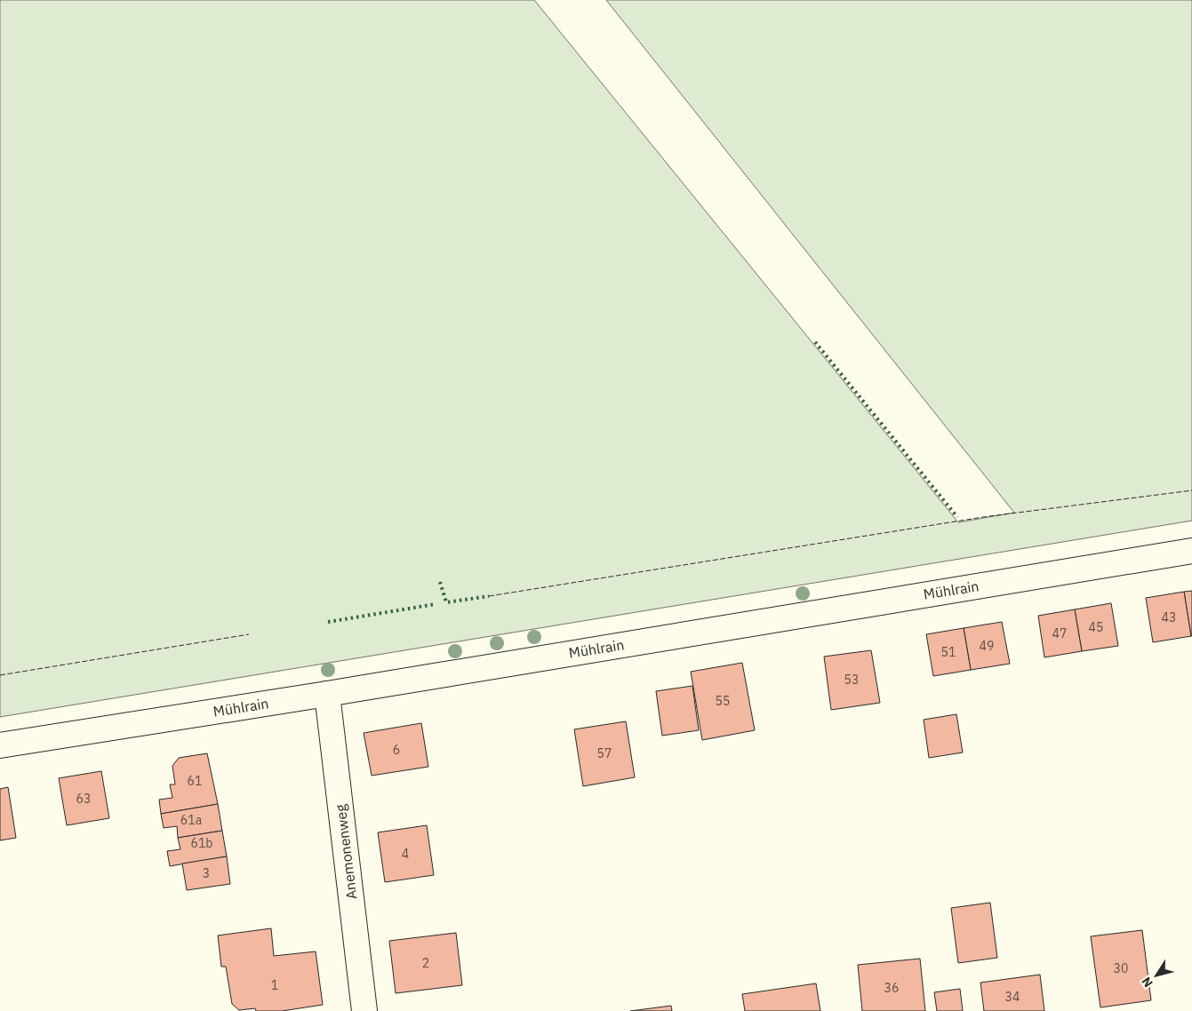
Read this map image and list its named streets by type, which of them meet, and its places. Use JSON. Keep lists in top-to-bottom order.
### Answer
{
  "streets": {
    "street": ["Mühlrain", "Anemonenweg"]
  },
  "crossings": [
    ["Mühlrain", "Anemonenweg"]
  ],
  "house_numbers": [
    "43",
    "45",
    "47",
    "49",
    "51",
    "53",
    "55",
    "6",
    "57",
    "61",
    "63",
    "61a",
    "61b",
    "4",
    "3",
    "2",
    "30",
    "1",
    "36",
    "34"
  ],
  "north": "bottom left"
}
